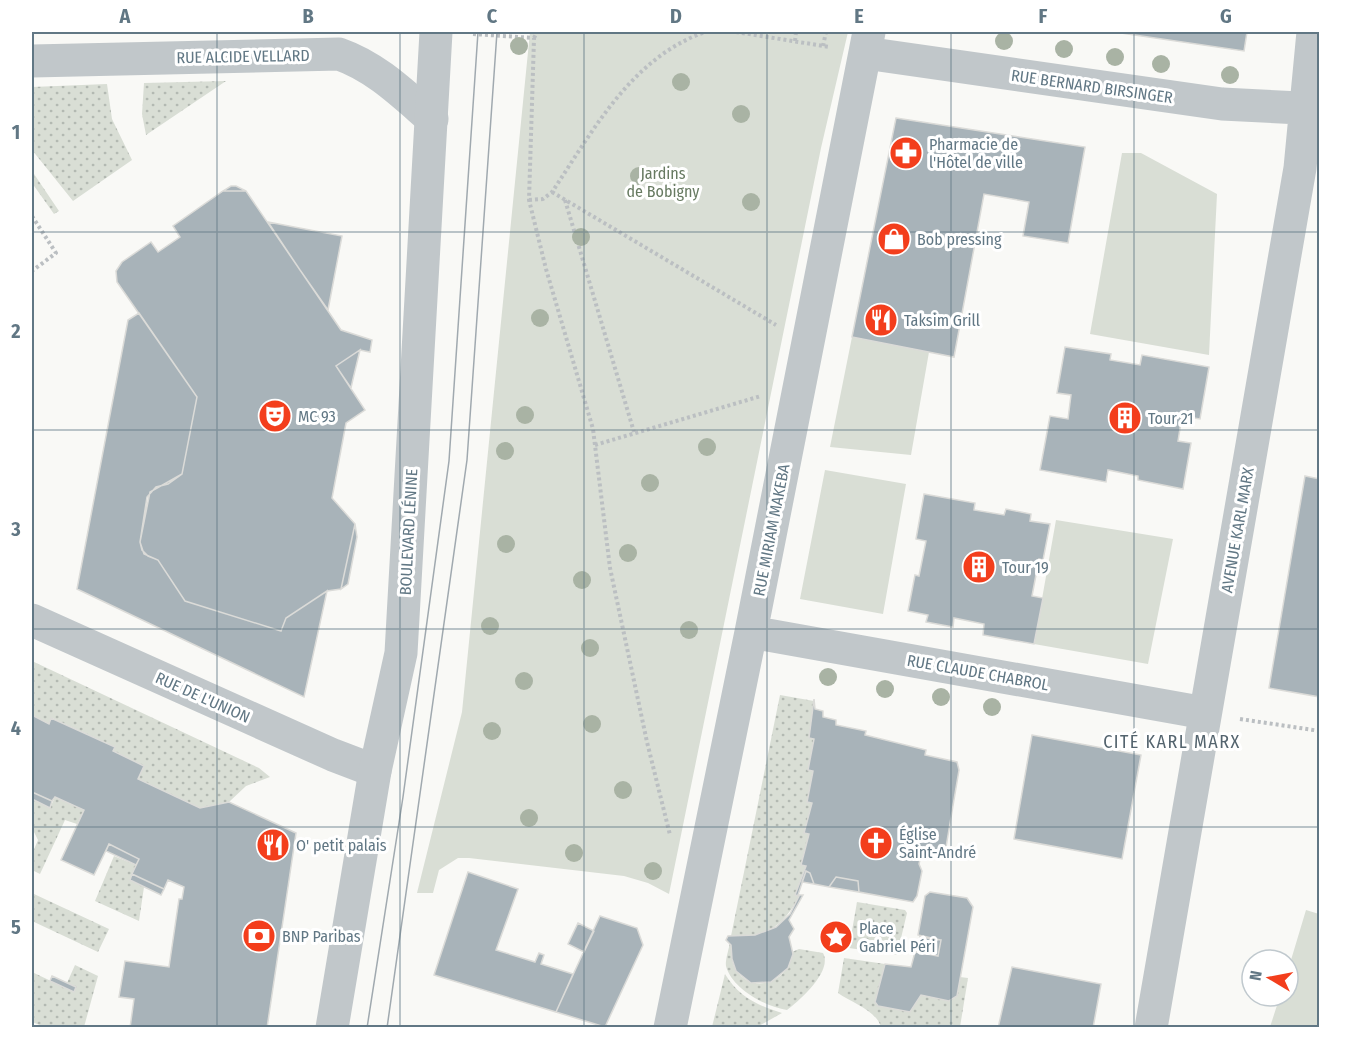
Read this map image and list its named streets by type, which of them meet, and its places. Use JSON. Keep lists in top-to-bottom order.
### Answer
{
  "streets": {
    "street": [
      "RUE ALCIDE VELLARD",
      "RUE BERNARD BIRSINGER",
      "RUE MIRIAM MAKEBA",
      "AVENUE KARL MARX",
      "BOULEVARD LÉNINE",
      "RUE CLAUDE CHABROL",
      "RUE DE L'UNION"
    ]
  },
  "crossings": [
    ["RUE ALCIDE VELLARD", "BOULEVARD LÉNINE"],
    ["RUE BERNARD BIRSINGER", "RUE MIRIAM MAKEBA"],
    ["RUE BERNARD BIRSINGER", "AVENUE KARL MARX"],
    ["RUE MIRIAM MAKEBA", "RUE CLAUDE CHABROL"],
    ["AVENUE KARL MARX", "RUE CLAUDE CHABROL"],
    ["BOULEVARD LÉNINE", "RUE DE L'UNION"]
  ],
  "districts": ["CITÉ KARL MARX"],
  "parks": ["Jardins de Bobigny"],
  "places": {
    "pharmacy": ["Pharmacie de l'Hôtel de ville"],
    "shop": ["Bob pressing"],
    "restaurant": ["Taksim Grill", "O' petit palais"],
    "theatre": ["MC 93"],
    "building": ["Tour 21", "Tour 19"],
    "church": ["Église Saint-André"],
    "bank": ["BNP Paribas"],
    "place": ["Place Gabriel Péri"]
  },
  "north": "left",
  "grid": {
    "columns": [
      "A",
      "B",
      "C",
      "D",
      "E",
      "F",
      "G"
    ],
    "rows": [
      "1",
      "2",
      "3",
      "4",
      "5"
    ]
  }
}
